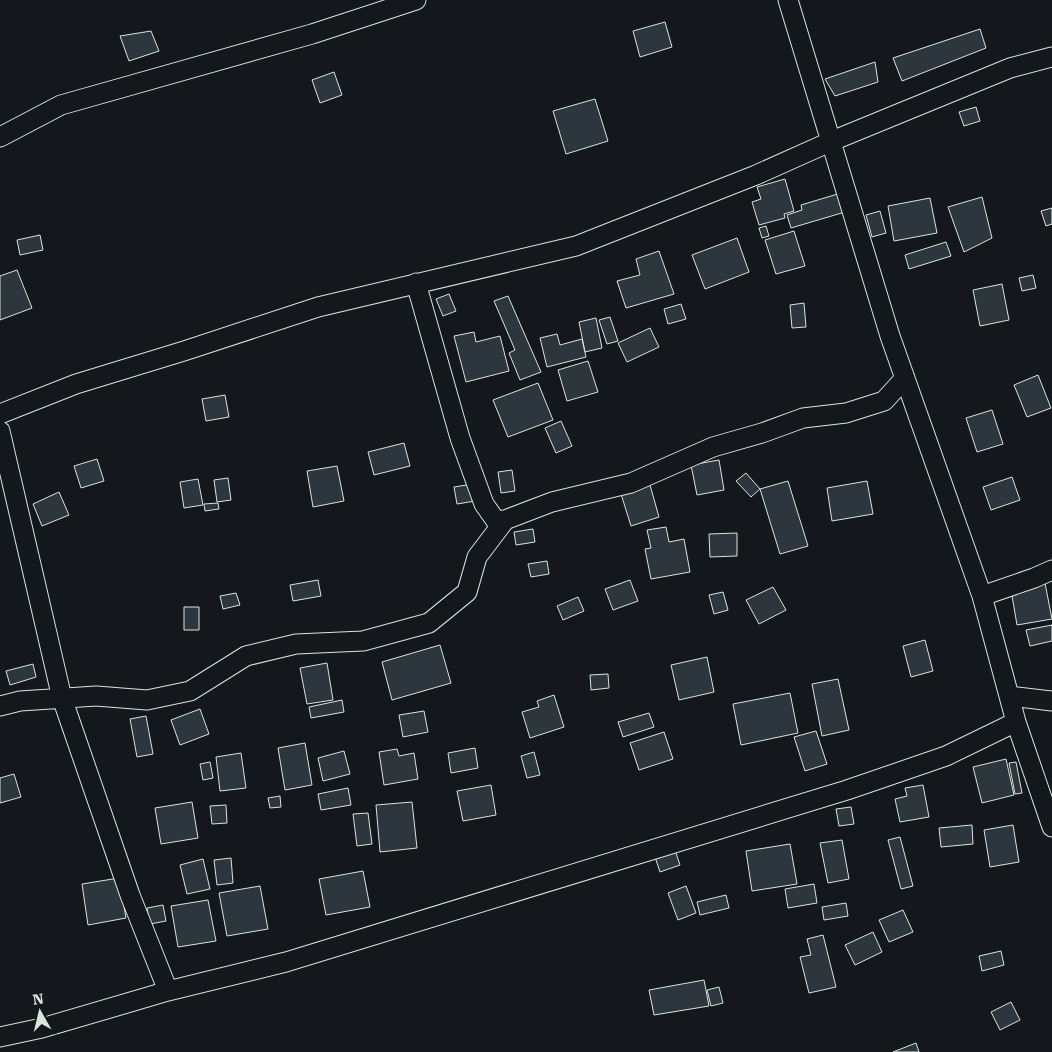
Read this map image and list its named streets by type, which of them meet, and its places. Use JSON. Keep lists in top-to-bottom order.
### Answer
{
  "north": "top"
}
